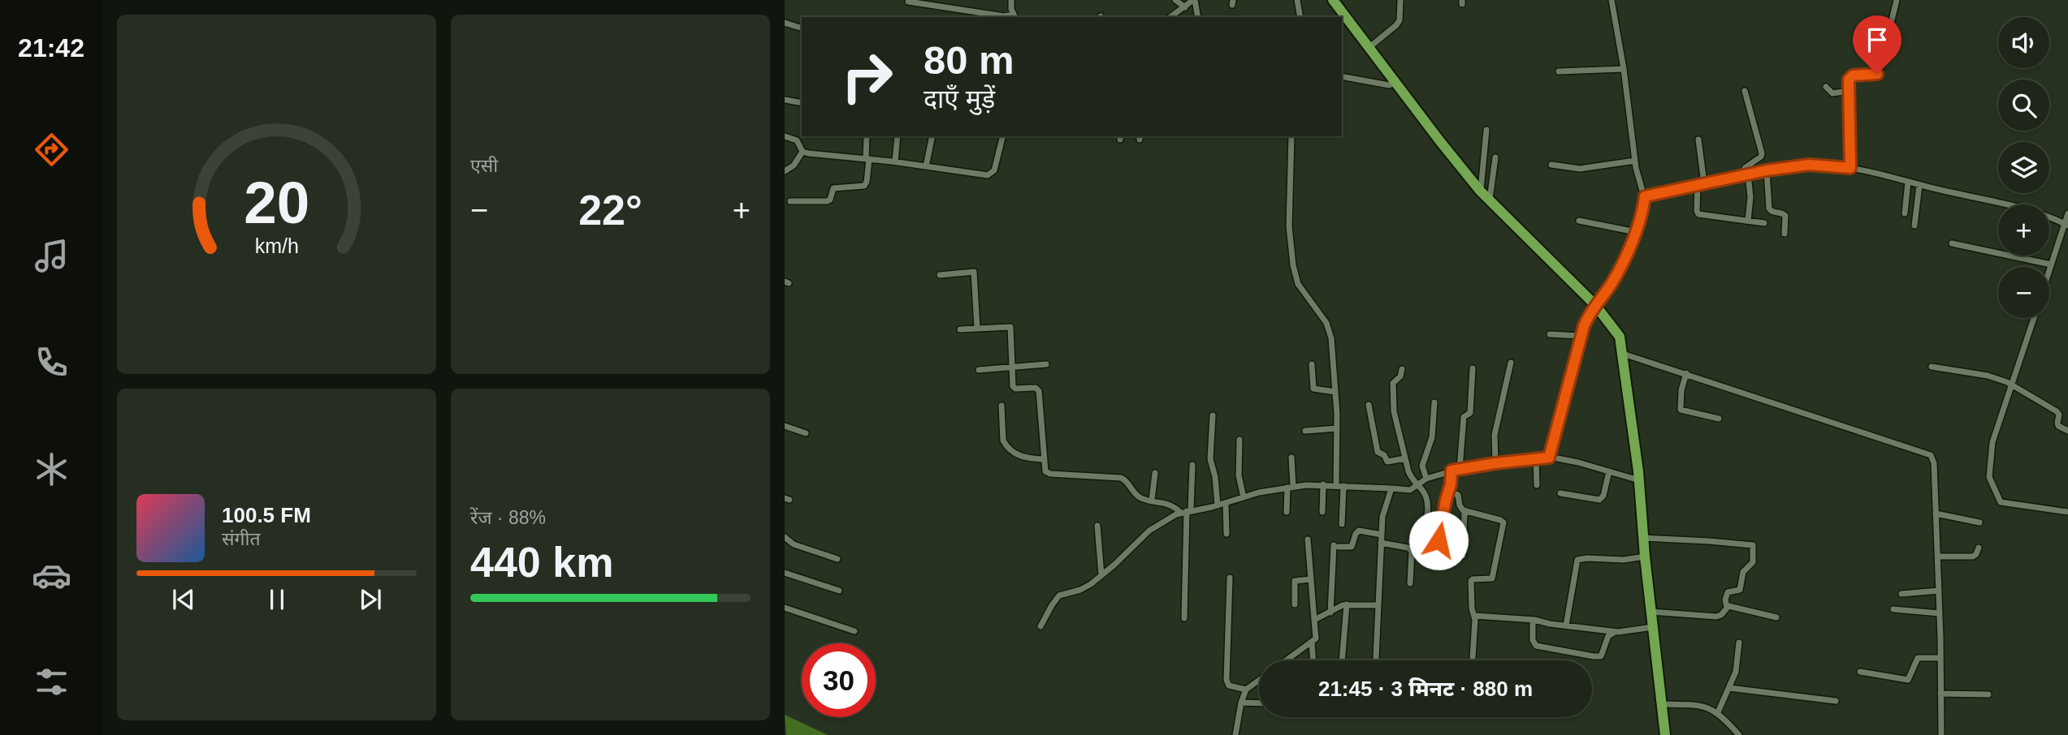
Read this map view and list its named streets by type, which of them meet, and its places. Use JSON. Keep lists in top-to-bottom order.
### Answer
{
  "page": {
    "tabs": "21:42",
    "tile": [
      "एसी",
      ["रेंज · 88%", "440 km"]
    ],
    "map_buttons": ["+", "−"],
    "turn": ["80 m", "दाएँ मुड़ें"],
    "heat": ["−", "22°", "+"],
    "song": ["100.5 FM", "संगीत"],
    "limit": "30",
    "trip": "21:45 · 3 मिनट · 880 m",
    "gauge": ["20", "km/h"]
  }
}
